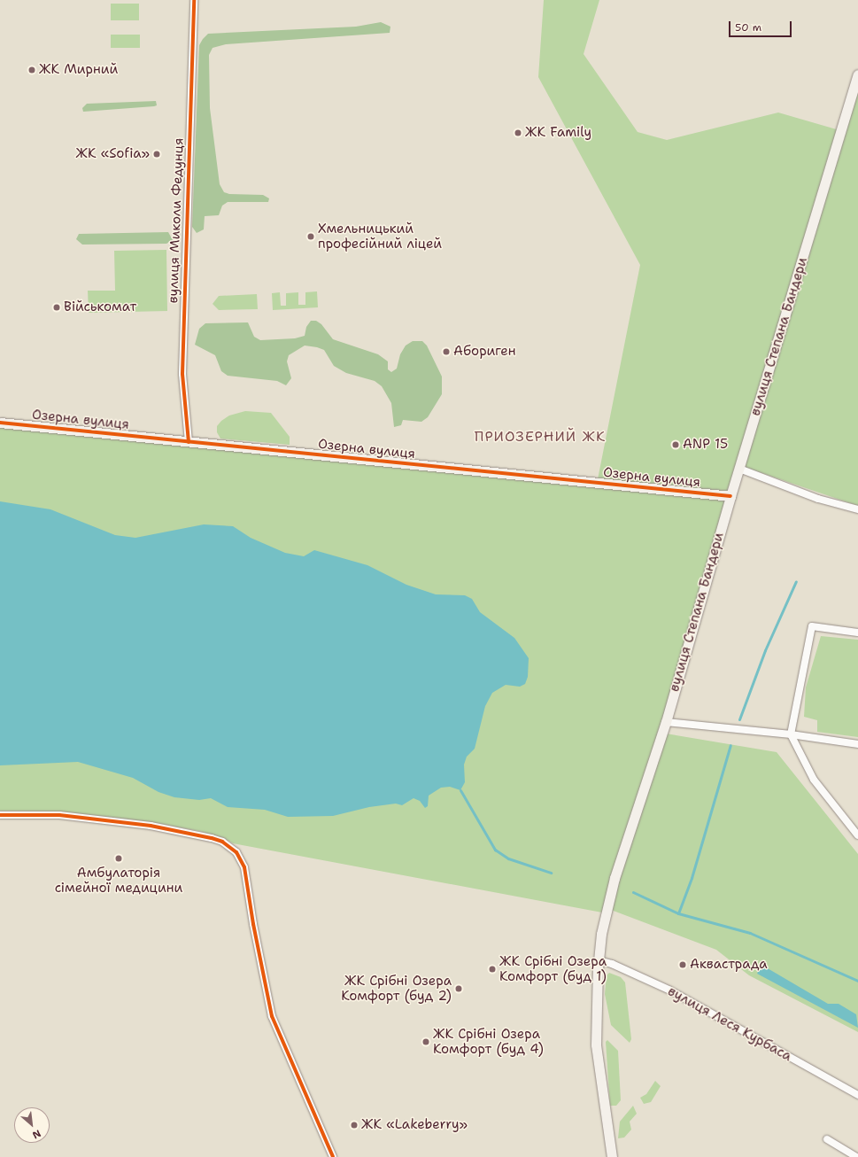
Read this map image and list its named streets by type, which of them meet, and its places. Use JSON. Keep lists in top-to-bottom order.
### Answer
{
  "streets": {
    "main road": ["вулиця Степана Бандери", "Озерна вулиця"],
    "street": ["вулиця Миколи Федунця", "вулиця Леся Курбаса"]
  },
  "crossings": [
    ["вулиця Миколи Федунця", "Озерна вулиця"],
    ["вулиця Степана Бандери", "Озерна вулиця"],
    ["вулиця Степана Бандери", "вулиця Леся Курбаса"]
  ],
  "districts": ["ПРИОЗЕРНИЙ ЖК"],
  "places": [
    "ЖК Мирний",
    "ЖК Family",
    "ЖК «Sofia»",
    "Хмельницький професійний ліцей",
    "Військомат",
    "Абориген",
    "ANP 15",
    "Амбулаторія сімейної медицини",
    "Аквастрада",
    "ЖК Срібні Озера Комфорт (буд 1)",
    "ЖК Срібні Озера Комфорт (буд 2)",
    "ЖК Срібні Озера Комфорт (буд 4)",
    "ЖК «Lakeberry»"
  ],
  "scale_bar": "50 m",
  "north": "bottom right"
}
